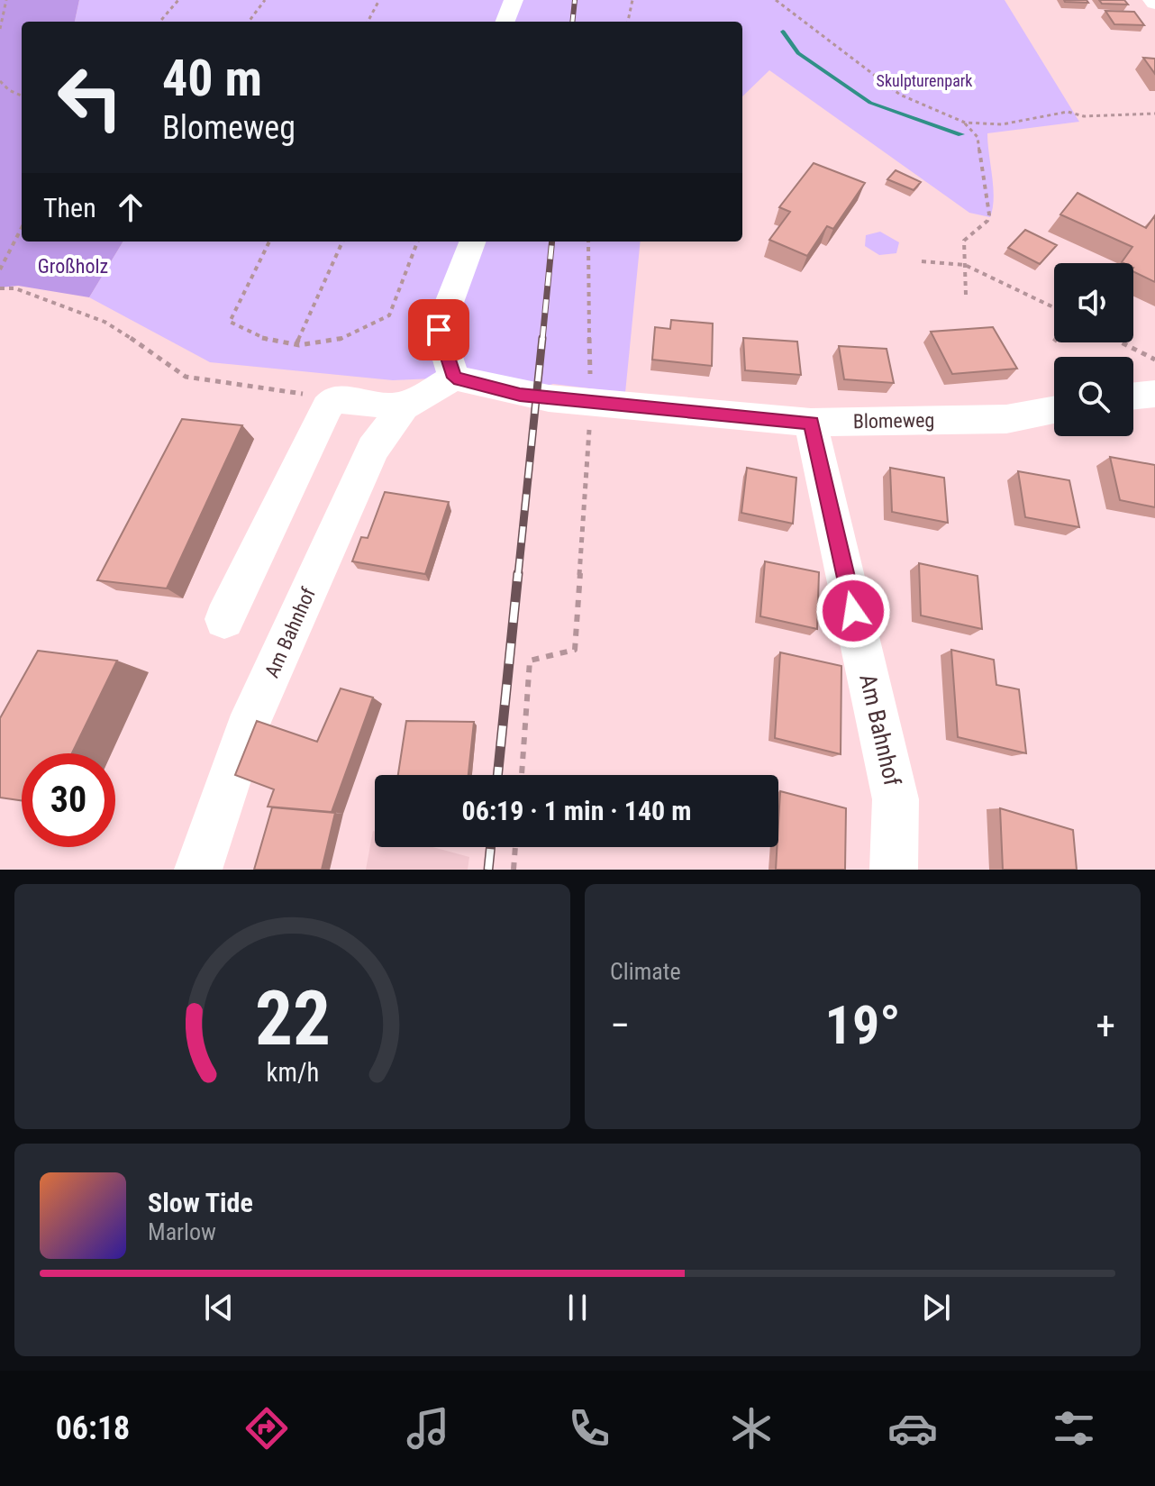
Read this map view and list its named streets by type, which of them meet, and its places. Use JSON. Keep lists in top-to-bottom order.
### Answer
{
  "streets": {
    "street": ["Blomeweg", "Am Bahnhof"]
  },
  "crossings": [
    ["Blomeweg", "Am Bahnhof"]
  ],
  "parks": ["Skulpturenpark", "Großholz"],
  "page": {
    "turn": ["40 m", "Blomeweg"],
    "then": "Then",
    "limit": "30",
    "trip": "06:19 · 1 min · 140 m",
    "tile": "Climate",
    "heat": ["−", "19°", "+"],
    "song": ["Slow Tide", "Marlow"],
    "tabs": "06:18",
    "gauge": ["22", "km/h"]
  }
}
